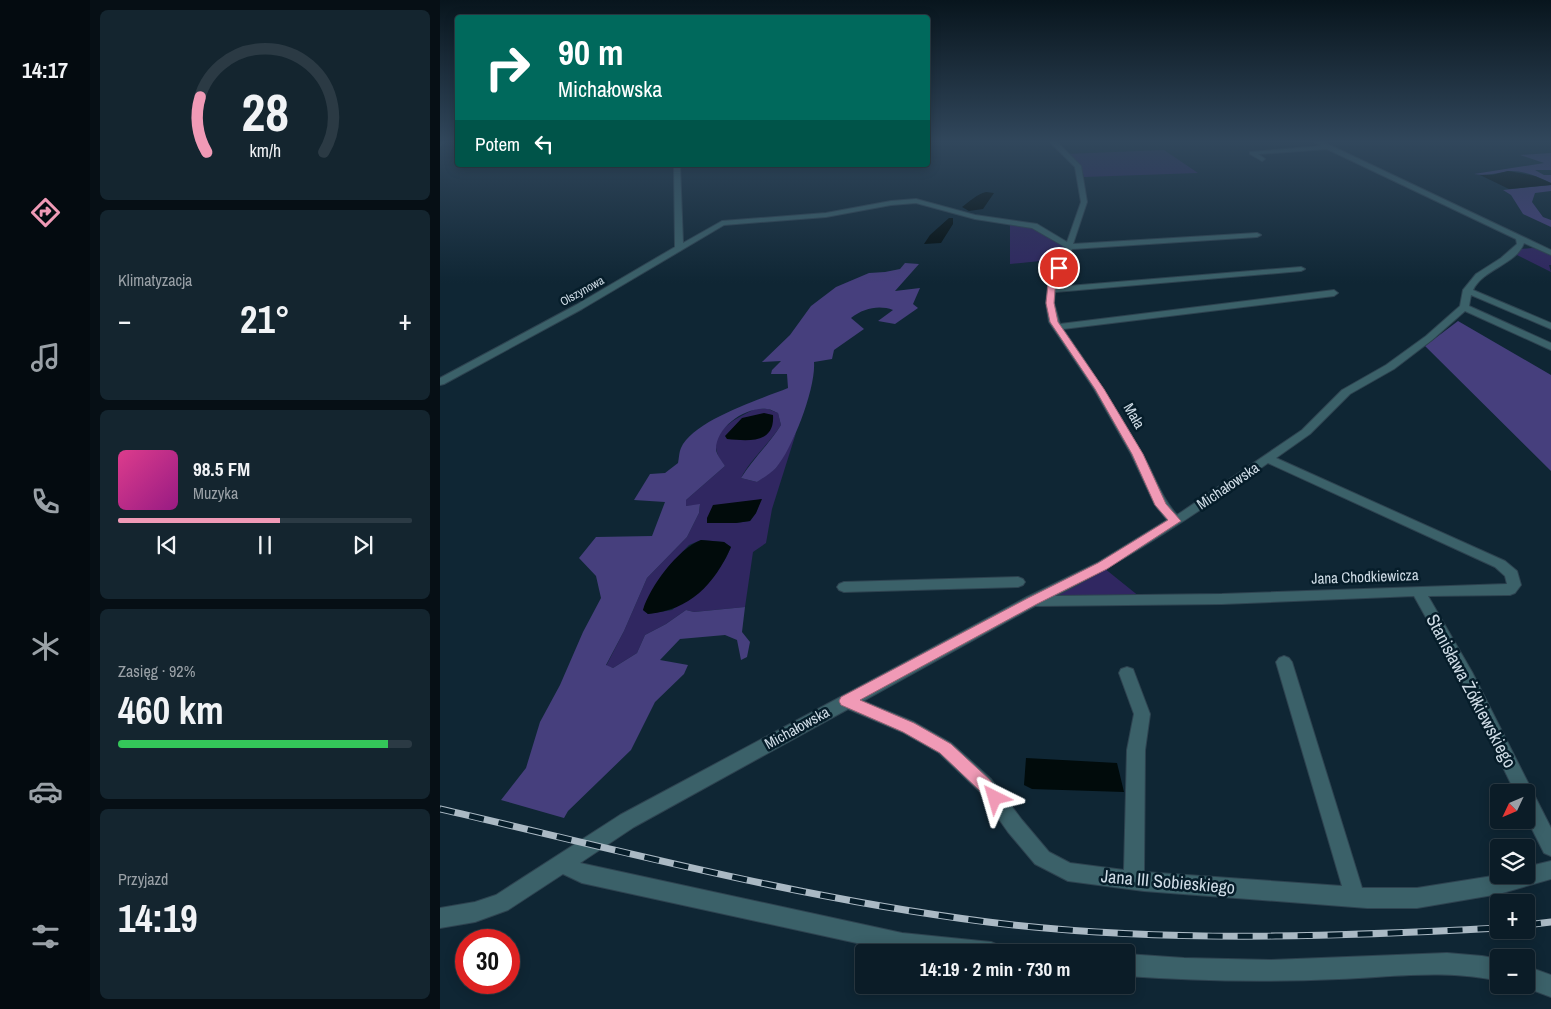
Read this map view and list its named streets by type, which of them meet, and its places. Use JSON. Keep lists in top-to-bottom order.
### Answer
{
  "streets": {
    "street": [
      "Olszynowa",
      "Mała",
      "Michałowska",
      "Jana Chodkiewicza",
      "Stanisława Żółkiewskiego",
      "Jana III Sobieskiego"
    ]
  },
  "crossings": [
    ["Mała", "Michałowska"],
    ["Michałowska", "Jana Chodkiewicza"],
    ["Michałowska", "Jana III Sobieskiego"],
    ["Jana Chodkiewicza", "Stanisława Żółkiewskiego"]
  ],
  "north": "bottom left",
  "page": {
    "tabs": "14:17",
    "turn": ["90 m", "Michałowska"],
    "then": "Potem",
    "tile": [
      "Klimatyzacja",
      ["Zasięg · 92%", "460 km"],
      ["Przyjazd", "14:19"]
    ],
    "heat": ["−", "21°", "+"],
    "song": ["98.5 FM", "Muzyka"],
    "map_buttons": ["+", "−"],
    "limit": "30",
    "trip": "14:19 · 2 min · 730 m",
    "gauge": ["28", "km/h"]
  }
}
